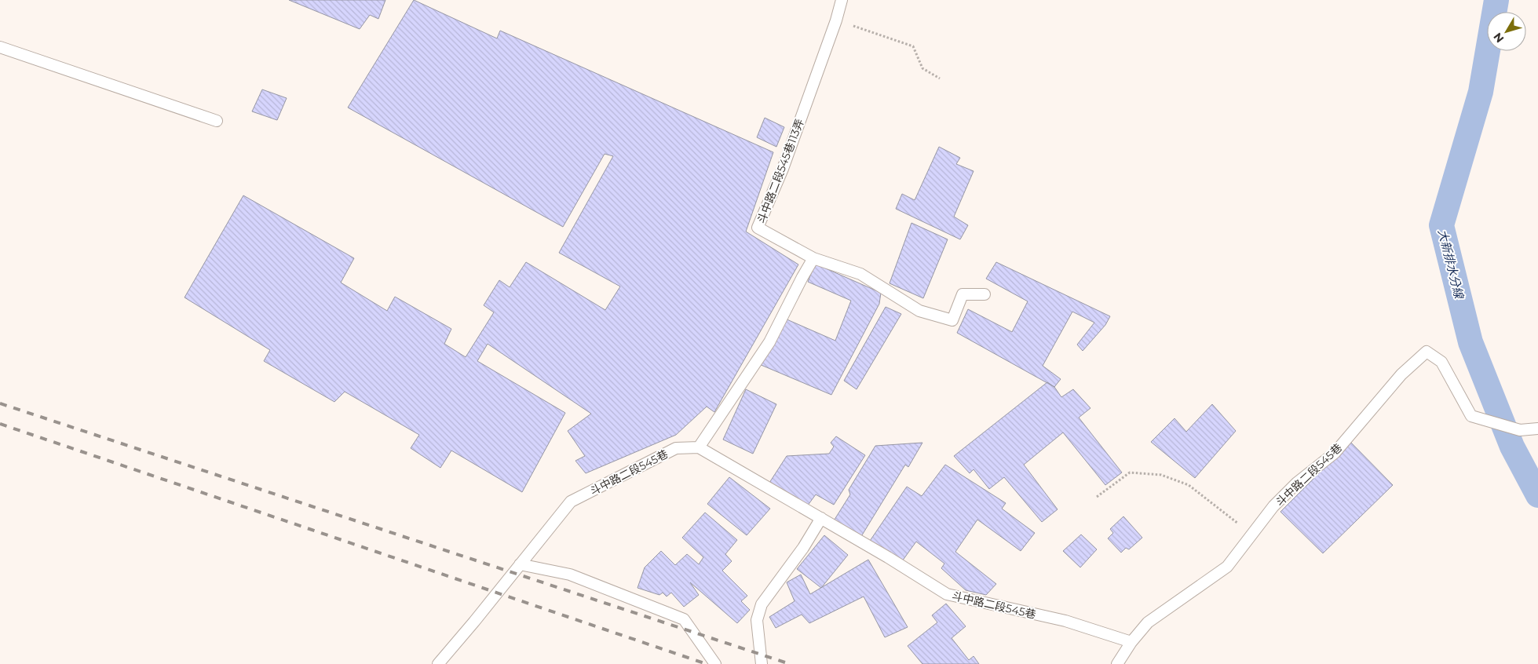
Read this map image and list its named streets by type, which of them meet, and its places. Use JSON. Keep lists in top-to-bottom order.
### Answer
{
  "streets": {
    "lane": ["斗中路二段545巷113弄", "斗中路二段545巷"]
  },
  "water": ["大新排水分線"],
  "north": "bottom left"
}
